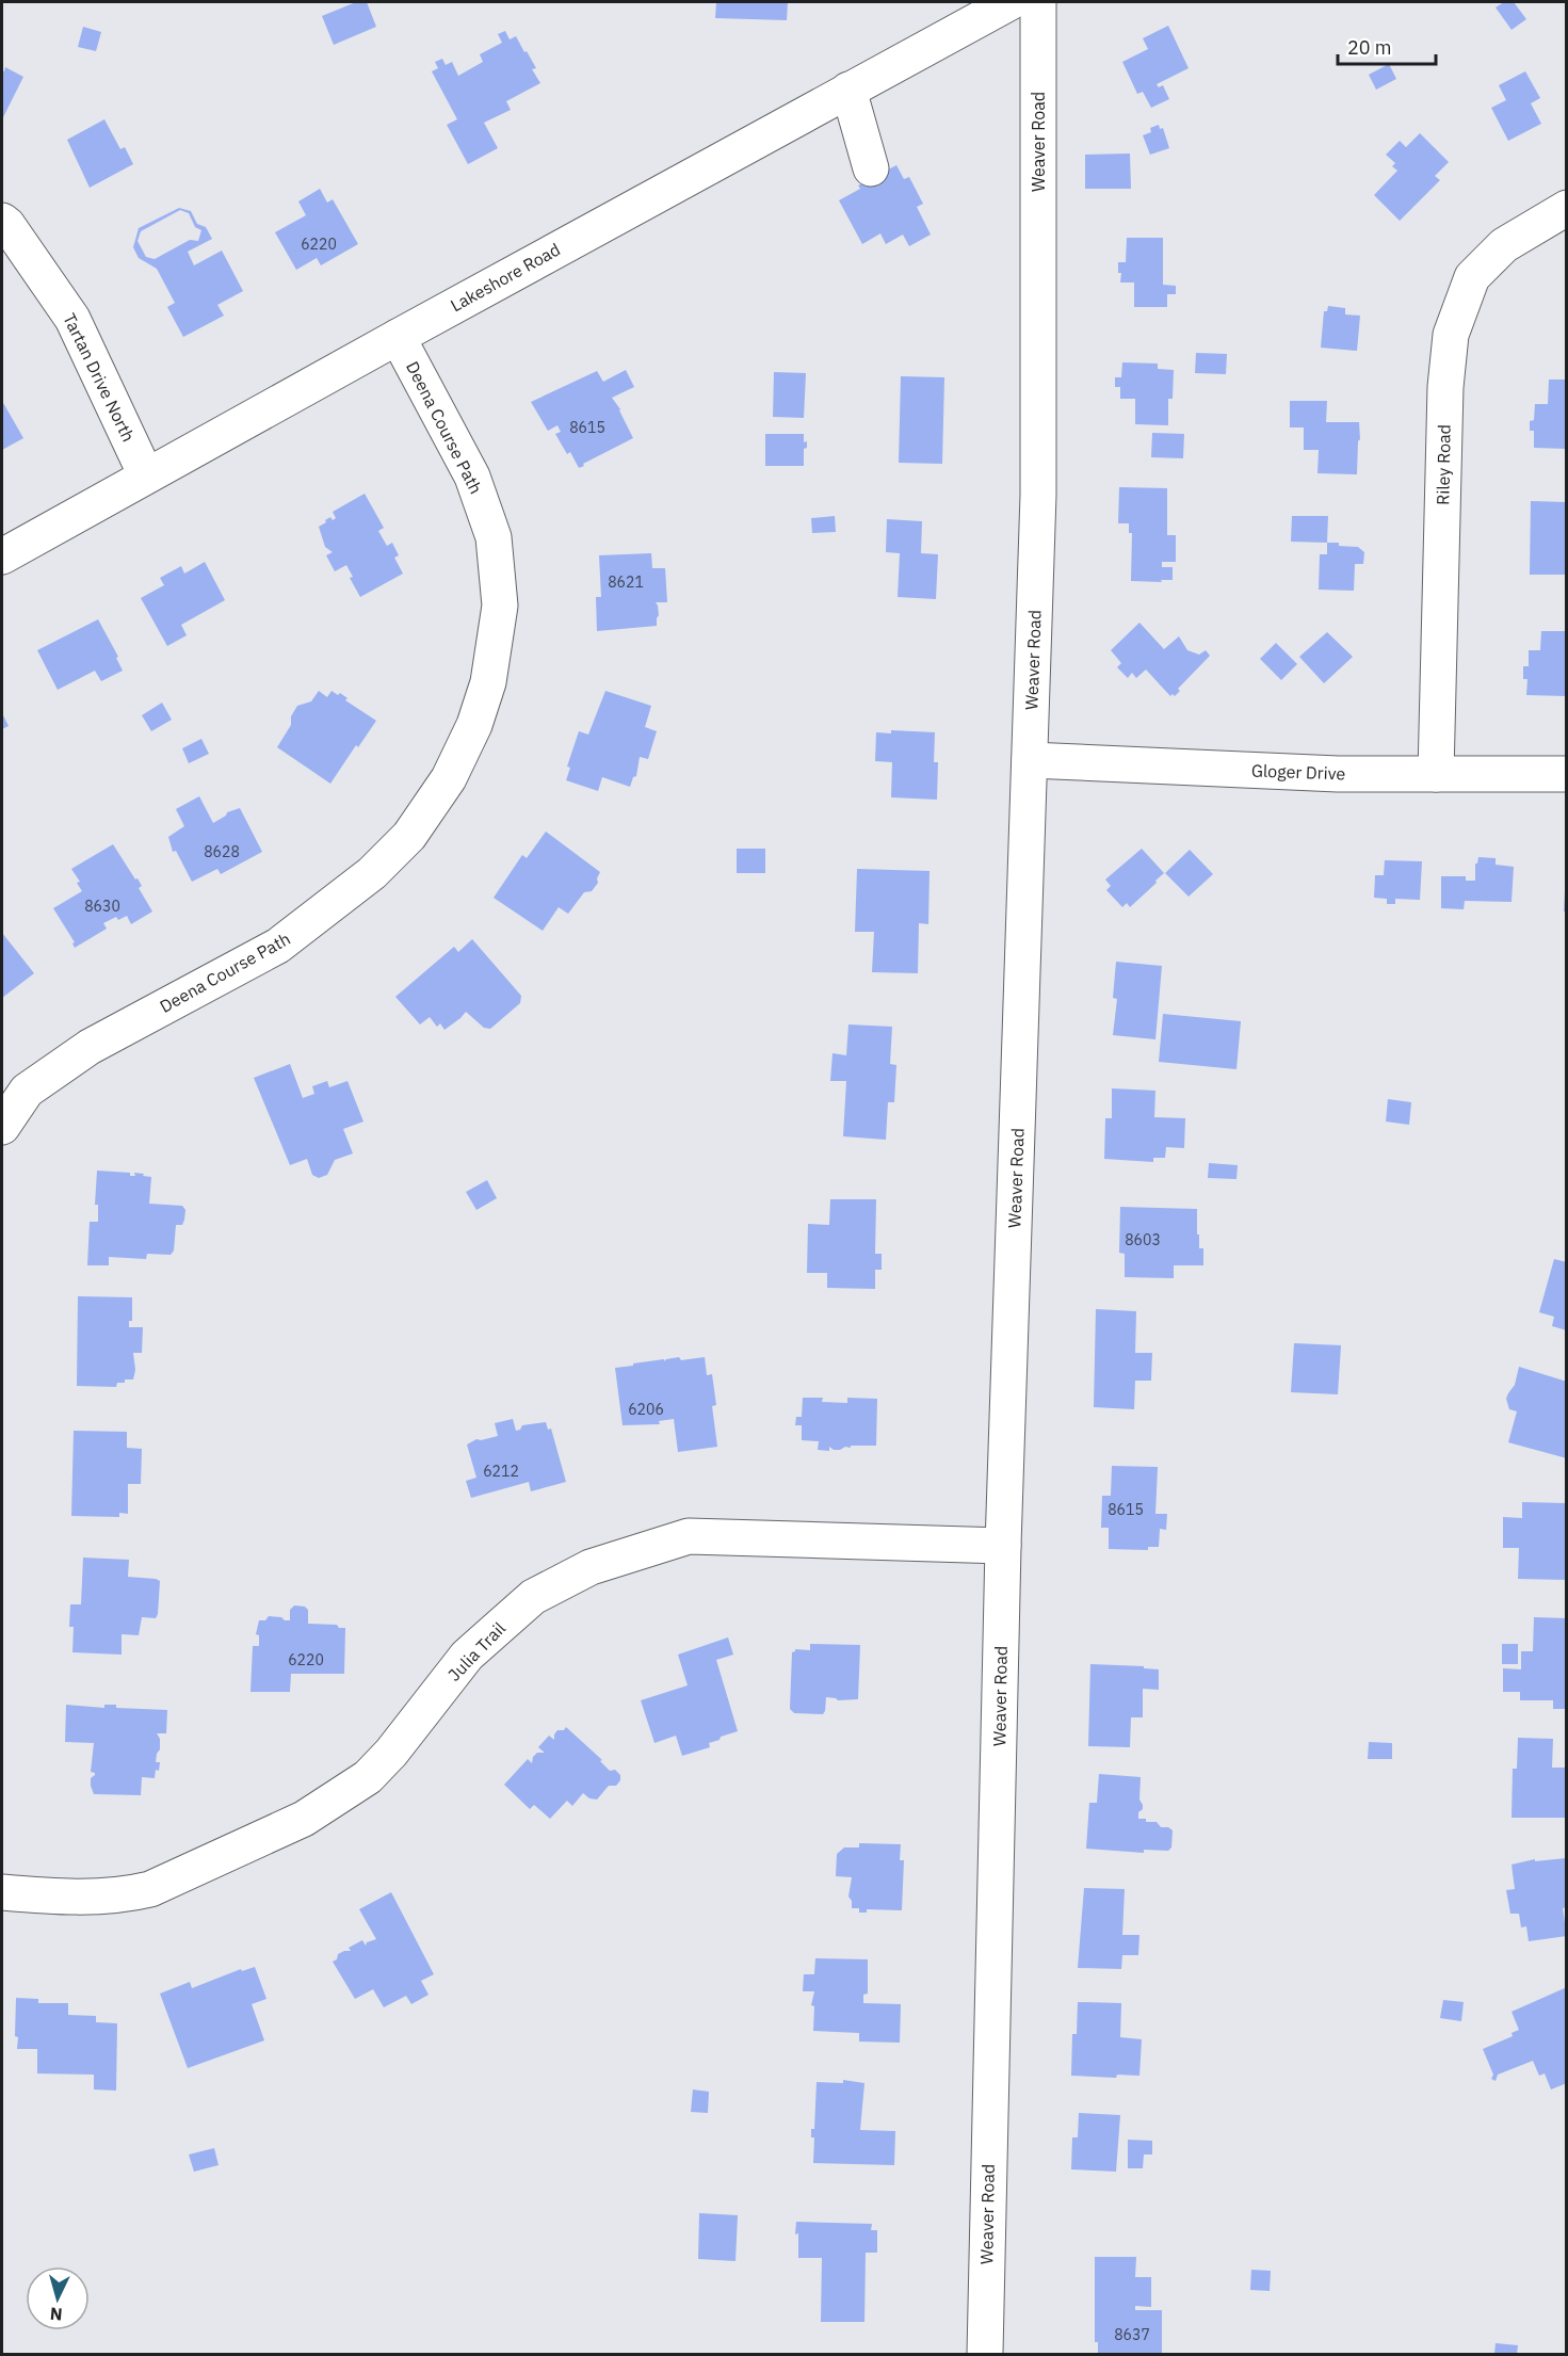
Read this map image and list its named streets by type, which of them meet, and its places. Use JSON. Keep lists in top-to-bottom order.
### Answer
{
  "streets": {
    "street": [
      "Weaver Road",
      "Lakeshore Road",
      "Tartan Drive North",
      "Deena Course Path",
      "Riley Road",
      "Gloger Drive",
      "Julia Trail"
    ]
  },
  "crossings": [
    ["Weaver Road", "Gloger Drive"],
    ["Weaver Road", "Julia Trail"],
    ["Lakeshore Road", "Tartan Drive North"],
    ["Lakeshore Road", "Deena Course Path"],
    ["Riley Road", "Gloger Drive"]
  ],
  "house_numbers": [
    "6220",
    "8615",
    "8621",
    "8628",
    "8630",
    "8603",
    "6206",
    "6212",
    "8615",
    "6220",
    "8637"
  ],
  "scale_bar": "20 m",
  "north": "bottom"
}
